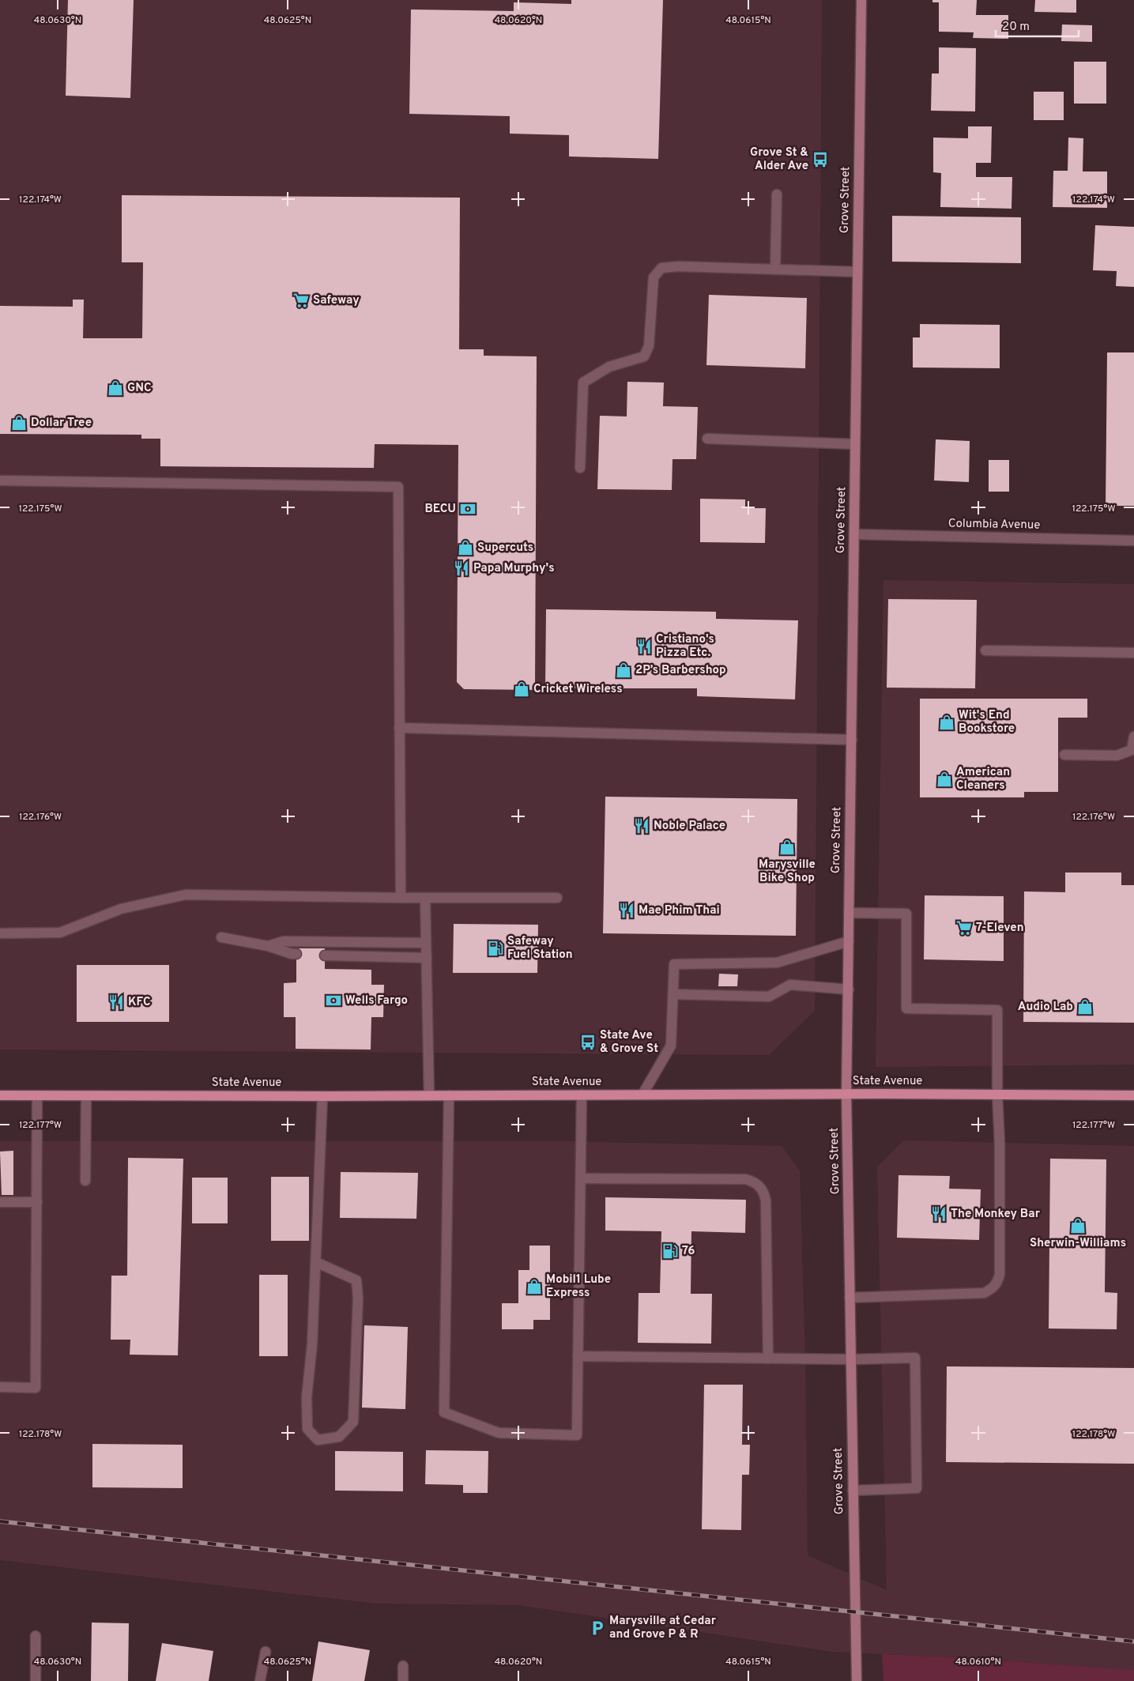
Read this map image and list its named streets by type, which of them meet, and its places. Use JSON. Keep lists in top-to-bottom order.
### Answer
{
  "streets": {
    "main road": ["State Avenue"],
    "street": ["Grove Street", "Columbia Avenue"]
  },
  "crossings": [
    ["Grove Street", "Columbia Avenue"],
    ["Grove Street", "State Avenue"]
  ],
  "places": {
    "bus stop": ["Grove St & Alder Ave", "State Ave & Grove St"],
    "supermarket": ["Safeway", "7-Eleven"],
    "shop": [
      "GNC",
      "Dollar Tree",
      "Supercuts",
      "2P’s Barbershop",
      "Cricket Wireless",
      "Wit's End Bookstore",
      "American Cleaners",
      "Marysville Bike Shop",
      "Audio Lab",
      "Sherwin-Williams",
      "Mobil1 Lube Express"
    ],
    "bank": ["BECU", "Wells Fargo"],
    "restaurant": [
      "Papa Murphy's",
      "Cristiano's Pizza Etc.",
      "Noble Palace",
      "Mae Phim Thai",
      "KFC",
      "The Monkey Bar"
    ],
    "fuel station": ["Safeway Fuel Station", "76"],
    "parking": ["Marysville at Cedar and Grove P & R"]
  },
  "scale_bar": "20 m",
  "coordinates": [
    "48.0630°N",
    "48.0625°N",
    "48.0620°N",
    "48.0615°N",
    "122.174°W",
    "122.175°W",
    "122.176°W",
    "122.177°W",
    "122.178°W",
    "48.0610°N"
  ]
}
